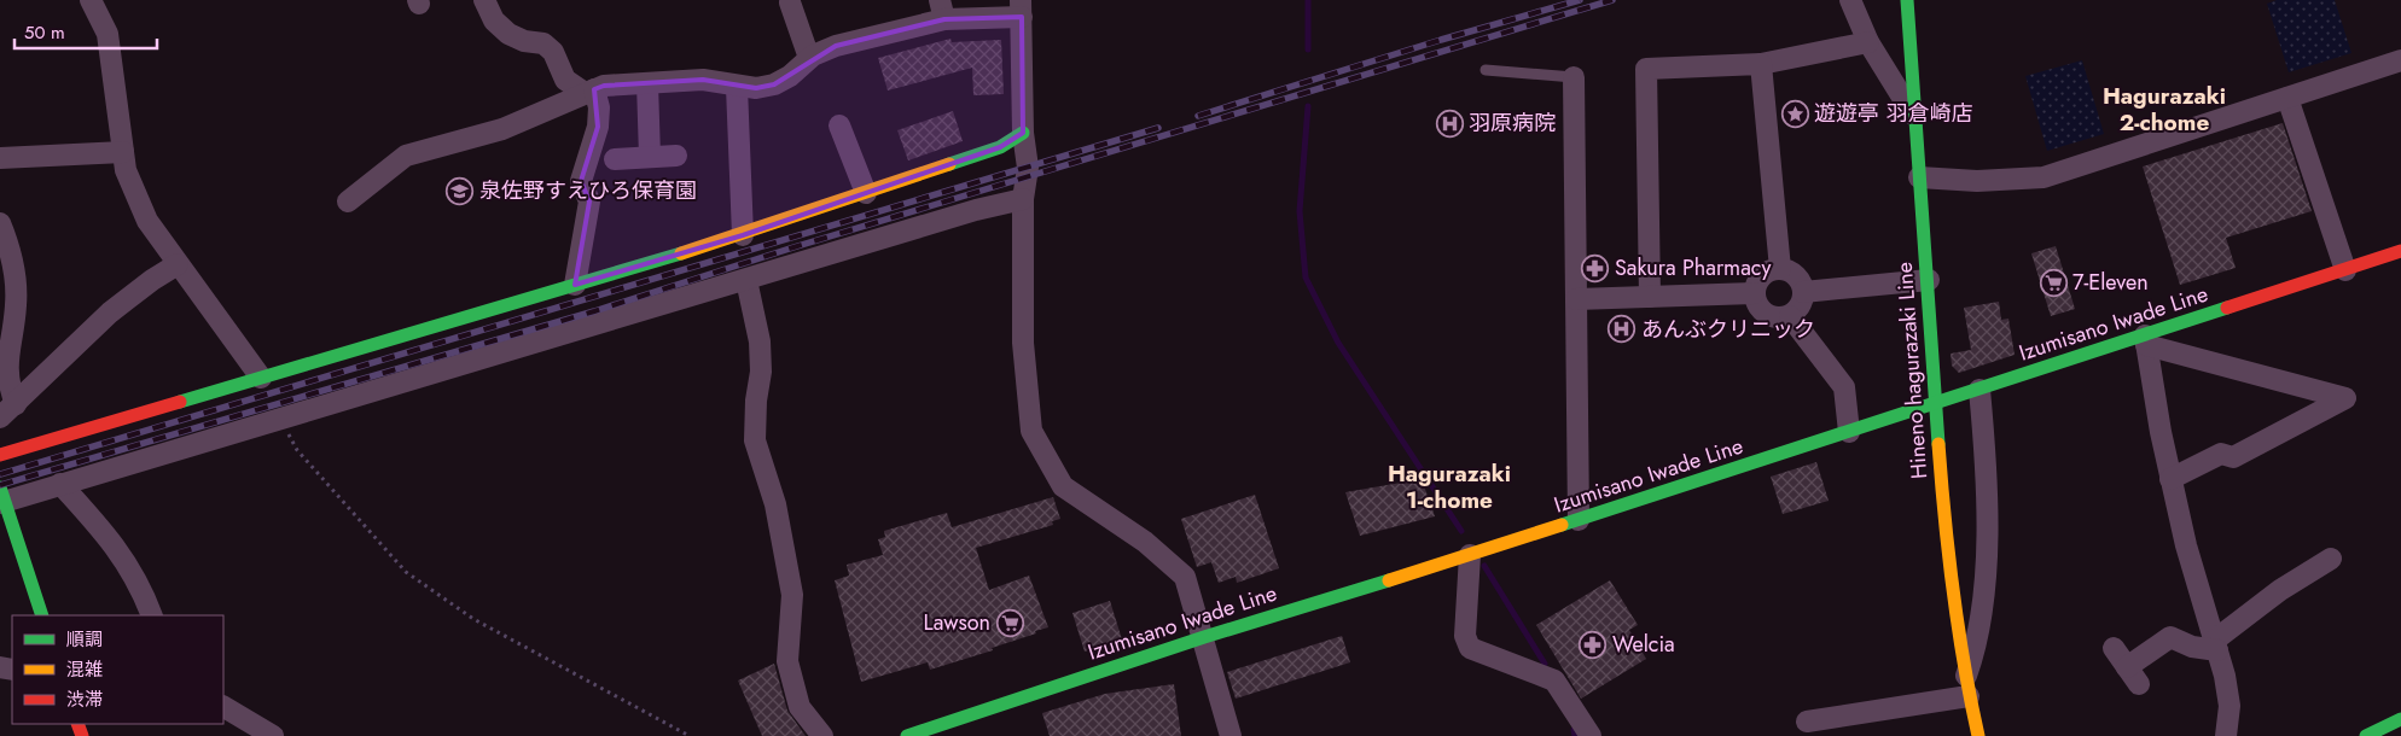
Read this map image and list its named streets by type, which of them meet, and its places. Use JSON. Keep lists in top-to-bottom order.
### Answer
{
  "streets": {
    "main road": ["Izumisano Iwade Line", "Hineno hagurazaki Line"]
  },
  "crossings": [
    ["Izumisano Iwade Line", "Hineno hagurazaki Line"]
  ],
  "districts": ["Hagurazaki 2-chome", "Hagurazaki 1-chome"],
  "places": {
    "place": ["遊遊亭 羽倉崎店"],
    "hospital": ["羽原病院", "あんぶクリニック"],
    "school or university": ["泉佐野すえひろ保育園"],
    "pharmacy": ["Sakura Pharmacy", "Welcia"],
    "supermarket": ["7-Eleven", "Lawson"]
  },
  "legend": ["順調", "混雑", "渋滞"],
  "scale_bar": "50 m"
}
